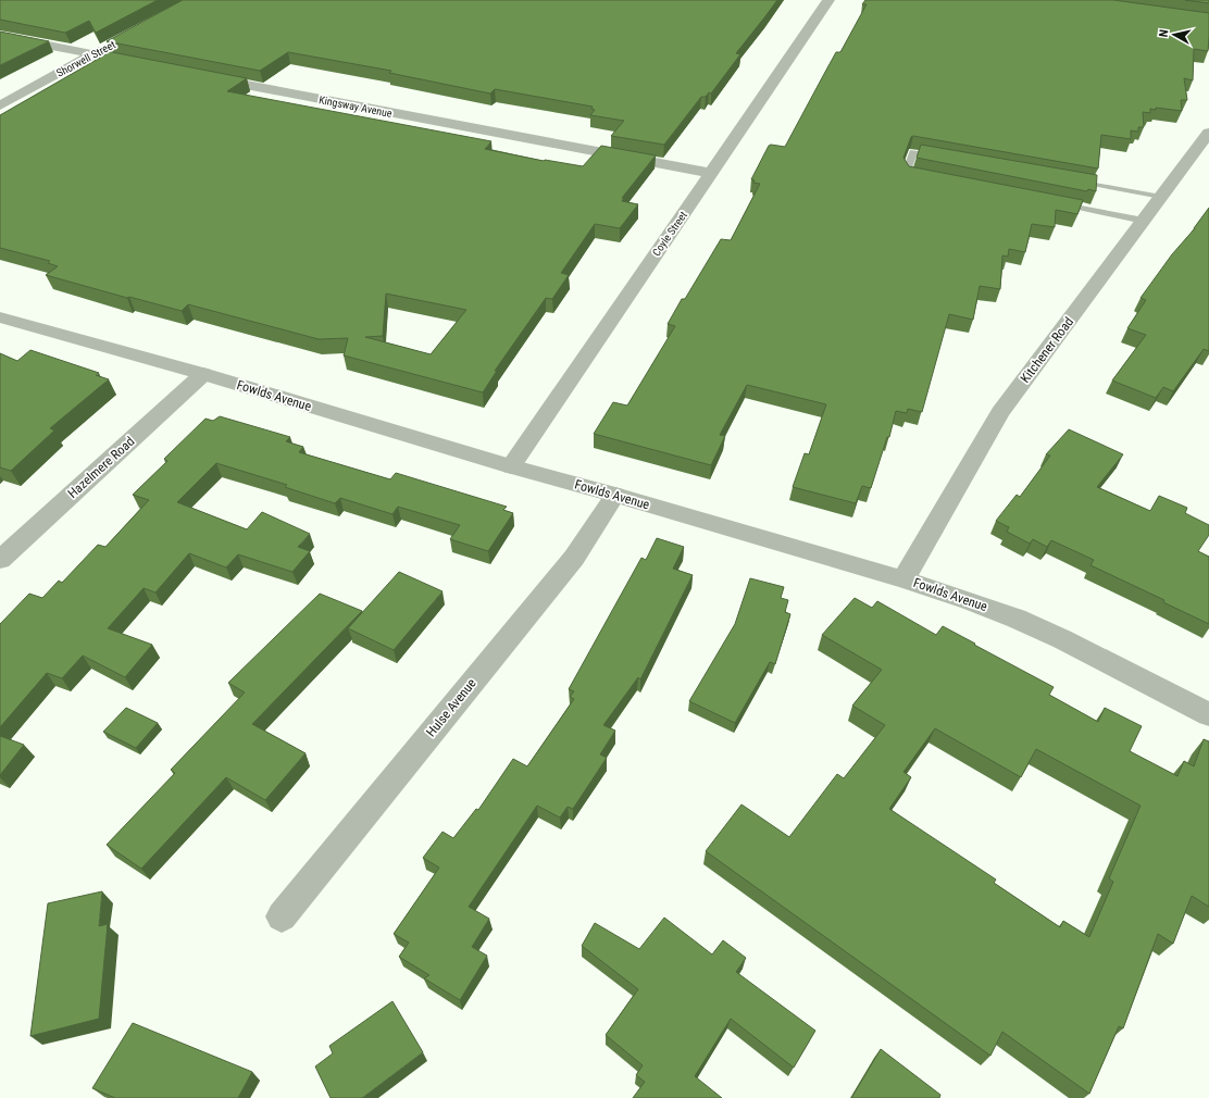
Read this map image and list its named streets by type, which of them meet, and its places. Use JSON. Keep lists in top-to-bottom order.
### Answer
{
  "streets": {
    "street": [
      "Shorwell Street",
      "Kingsway Avenue",
      "Coyle Street",
      "Kitchener Road",
      "Fowlds Avenue",
      "Hazelmere Road",
      "Hulse Avenue"
    ]
  },
  "crossings": [
    ["Kingsway Avenue", "Coyle Street"],
    ["Coyle Street", "Fowlds Avenue"],
    ["Kitchener Road", "Fowlds Avenue"],
    ["Fowlds Avenue", "Hazelmere Road"],
    ["Fowlds Avenue", "Hulse Avenue"]
  ],
  "north": "left"
}
